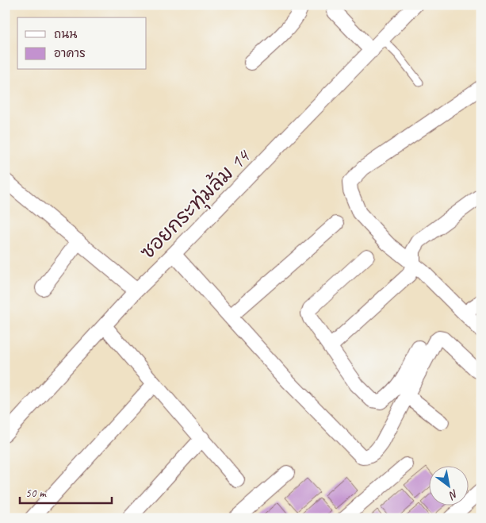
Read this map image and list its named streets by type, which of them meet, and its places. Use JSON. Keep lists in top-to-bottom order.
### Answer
{
  "streets": {
    "street": ["ซอยกระทุ่มล้ม 14"]
  },
  "legend": ["ถนน", "อาคาร"],
  "scale_bar": "50 m",
  "north": "bottom right"
}
